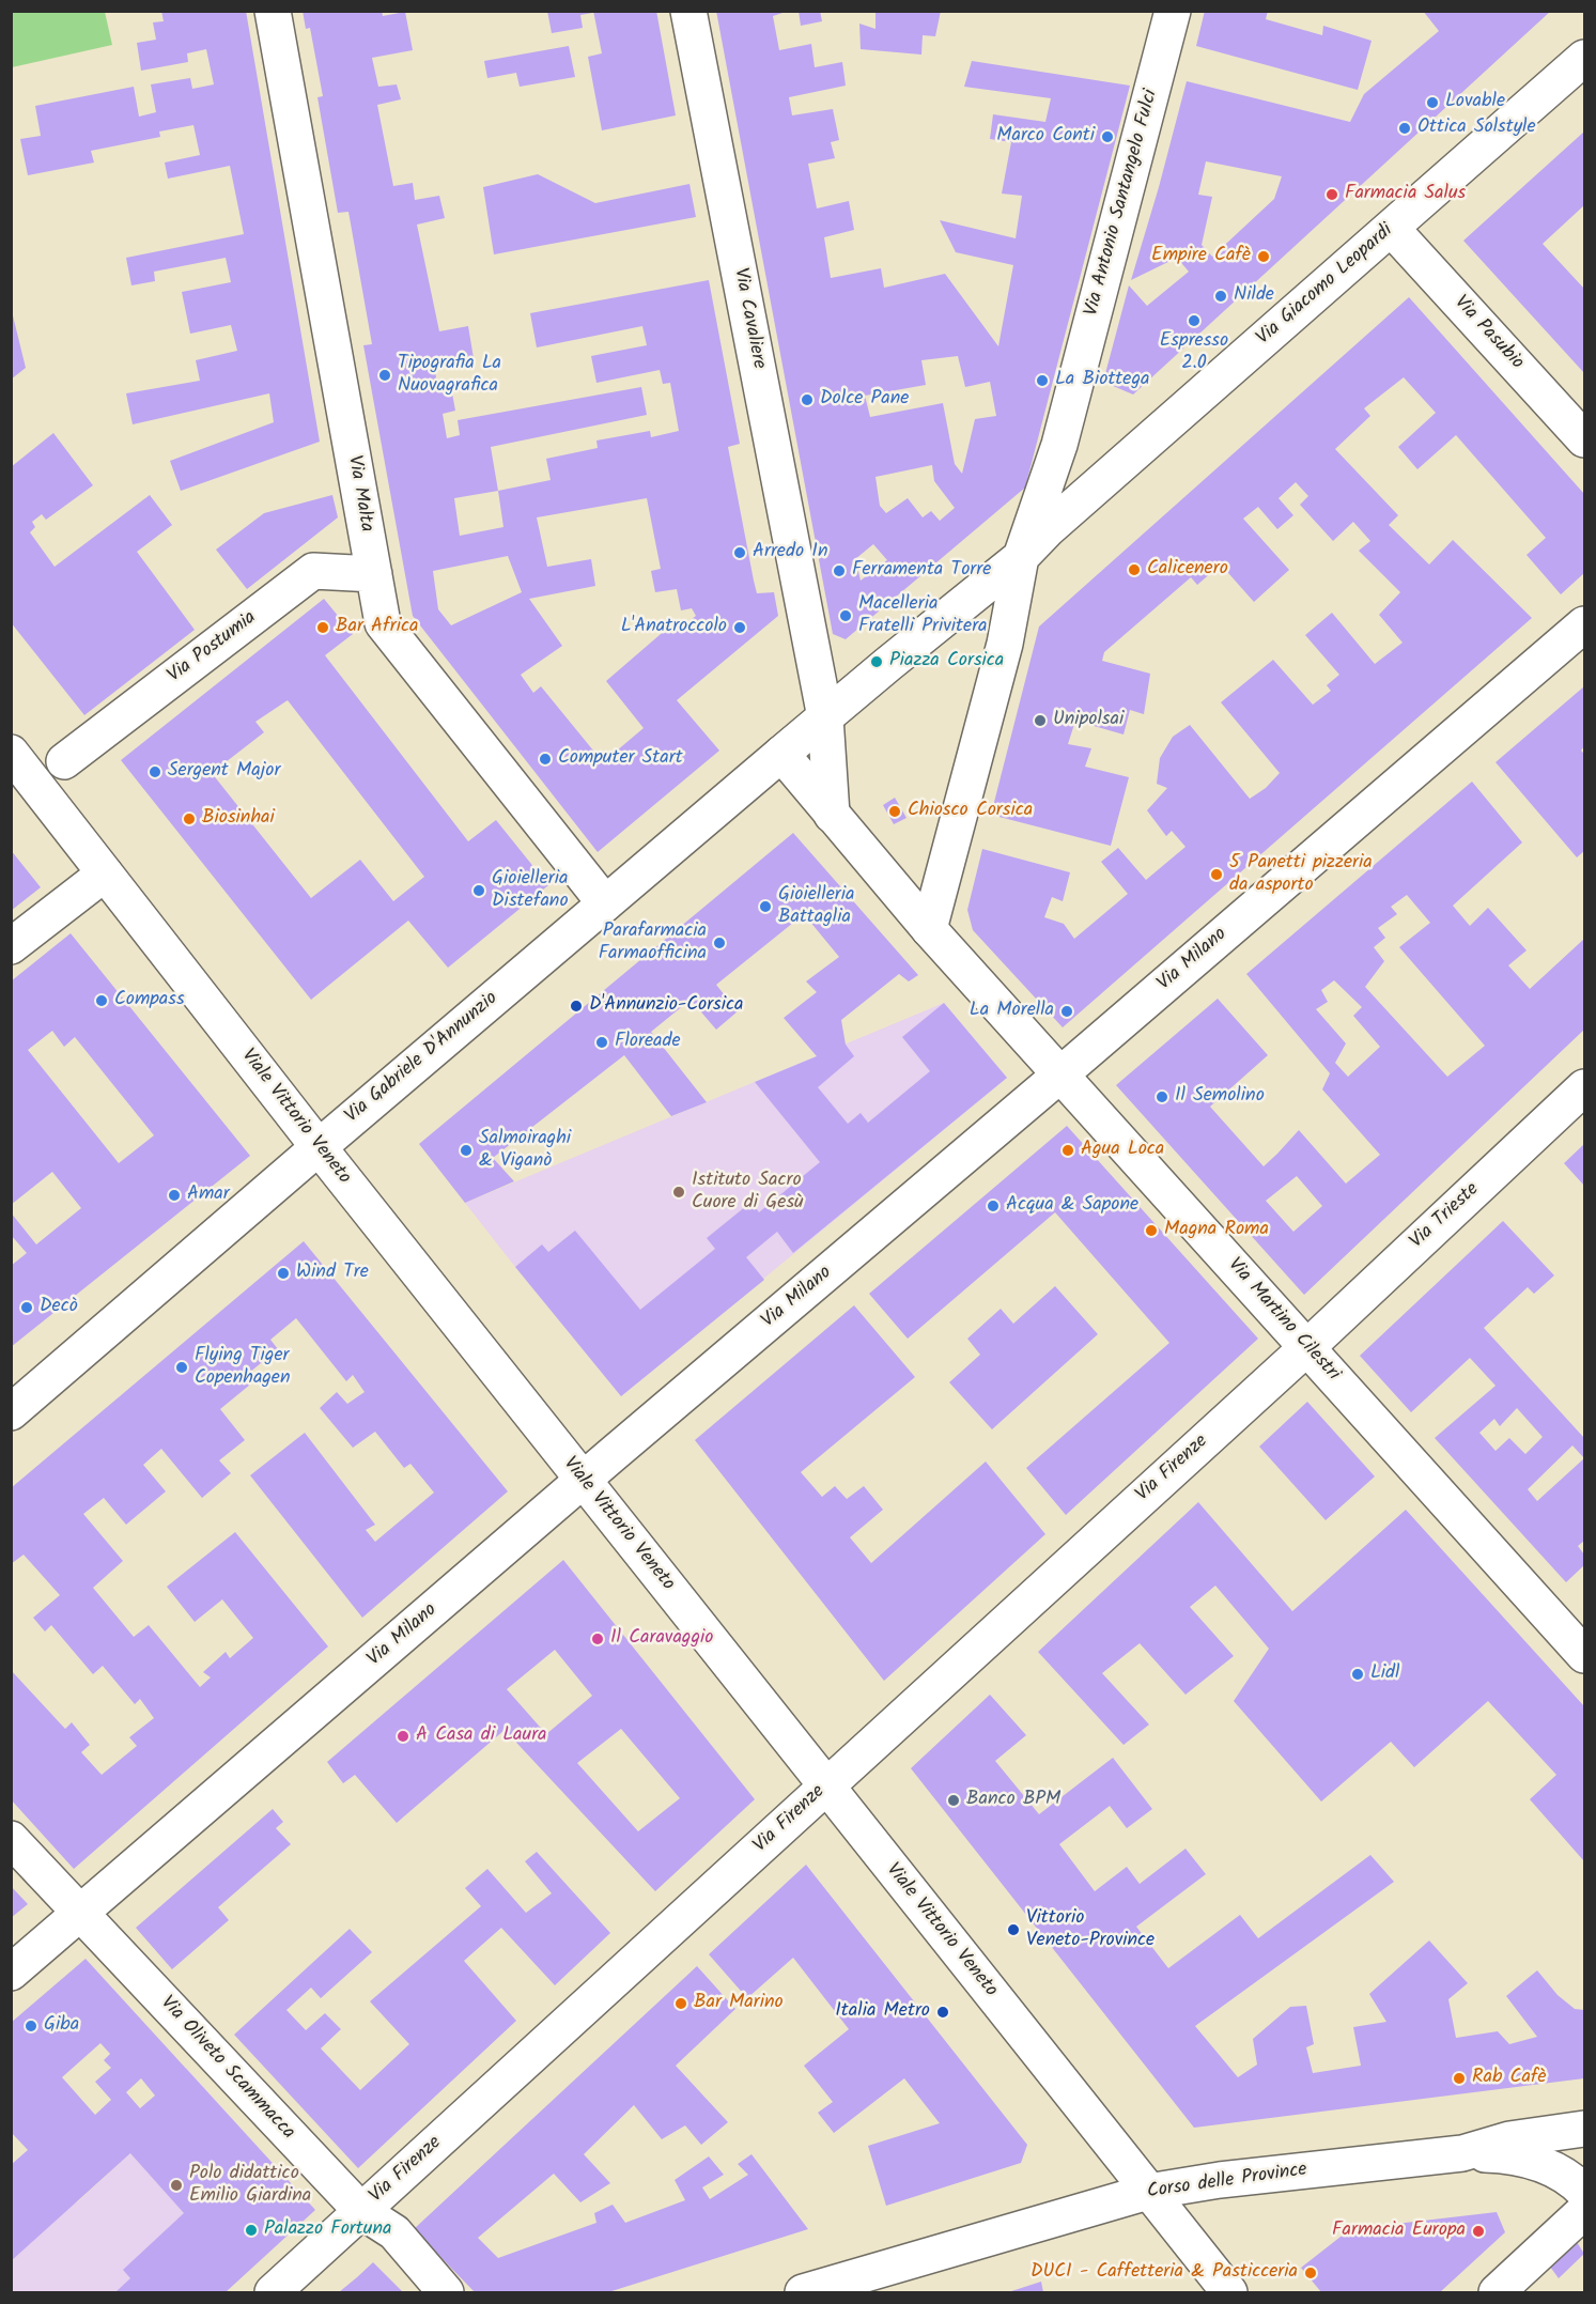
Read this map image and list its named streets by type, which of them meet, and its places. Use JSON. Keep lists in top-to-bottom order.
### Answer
{
  "streets": {
    "street": [
      "Via Antonio Santangelo Fulci",
      "Via Giacomo Leopardi",
      "Via Cavaliere",
      "Via Pasubio",
      "Via Malta",
      "Via Postumia",
      "Via Milano",
      "Via Gabriele D'Annunzio",
      "Viale Vittorio Veneto",
      "Via Trieste",
      "Via Martino Cilestri",
      "Via Firenze",
      "Via Oliveto Scammacca",
      "Corso delle Province"
    ]
  },
  "crossings": [
    ["Via Antonio Santangelo Fulci", "Via Giacomo Leopardi"],
    ["Via Antonio Santangelo Fulci", "Via Gabriele D'Annunzio"],
    ["Via Antonio Santangelo Fulci", "Via Martino Cilestri"],
    ["Via Giacomo Leopardi", "Via Pasubio"],
    ["Via Giacomo Leopardi", "Via Gabriele D'Annunzio"],
    ["Via Cavaliere", "Via Gabriele D'Annunzio"],
    ["Via Cavaliere", "Via Martino Cilestri"],
    ["Via Malta", "Via Postumia"],
    ["Via Malta", "Via Gabriele D'Annunzio"],
    ["Via Milano", "Viale Vittorio Veneto"],
    ["Via Milano", "Via Martino Cilestri"],
    ["Via Milano", "Via Oliveto Scammacca"],
    ["Via Gabriele D'Annunzio", "Viale Vittorio Veneto"],
    ["Via Gabriele D'Annunzio", "Via Martino Cilestri"],
    ["Viale Vittorio Veneto", "Via Firenze"],
    ["Viale Vittorio Veneto", "Corso delle Province"],
    ["Via Trieste", "Via Martino Cilestri"],
    ["Via Trieste", "Via Firenze"],
    ["Via Martino Cilestri", "Via Firenze"],
    ["Via Firenze", "Via Oliveto Scammacca"]
  ],
  "places": [
    "Lovable",
    "Ottica Solstyle",
    "Marco Conti",
    "Farmacia Salus",
    "Empire Cafè",
    "Nilde",
    "Espresso 2.0",
    "Tipografia La Nuovagrafica",
    "La Biottega",
    "Dolce Pane",
    "Arredo In",
    "Calicenero",
    "Ferramenta Torre",
    "Macelleria Fratelli Privitera",
    "Bar Africa",
    "L'Anatroccolo",
    "Piazza Corsica",
    "Unipolsai",
    "Computer Start",
    "Sergent Major",
    "Chiosco Corsica",
    "Biosinhai",
    "5 Panetti pizzeria da asporto",
    "Gioielleria Distefano",
    "Gioielleria Battaglia",
    "Parafarmacia Farmaofficina",
    "Compass",
    "D'Annunzio-Corsica",
    "La Morella",
    "Floreade",
    "Il Semolino",
    "Salmoiraghi & Viganò",
    "Agua Loca",
    "Istituto Sacro Cuore di Gesù",
    "Amar",
    "Acqua & Sapone",
    "Magna Roma",
    "Wind Tre",
    "Decò",
    "Flying Tiger Copenhagen",
    "Il Caravaggio",
    "Lidl",
    "A Casa di Laura",
    "Banco BPM",
    "Vittorio Veneto-Province",
    "Bar Marino",
    "Italia Metro",
    "Giba",
    "Rab Cafè",
    "Polo didattico Emilio Giardina",
    "Palazzo Fortuna",
    "Farmacia Europa",
    "DUCI - Caffetteria & Pasticceria"
  ]
}
